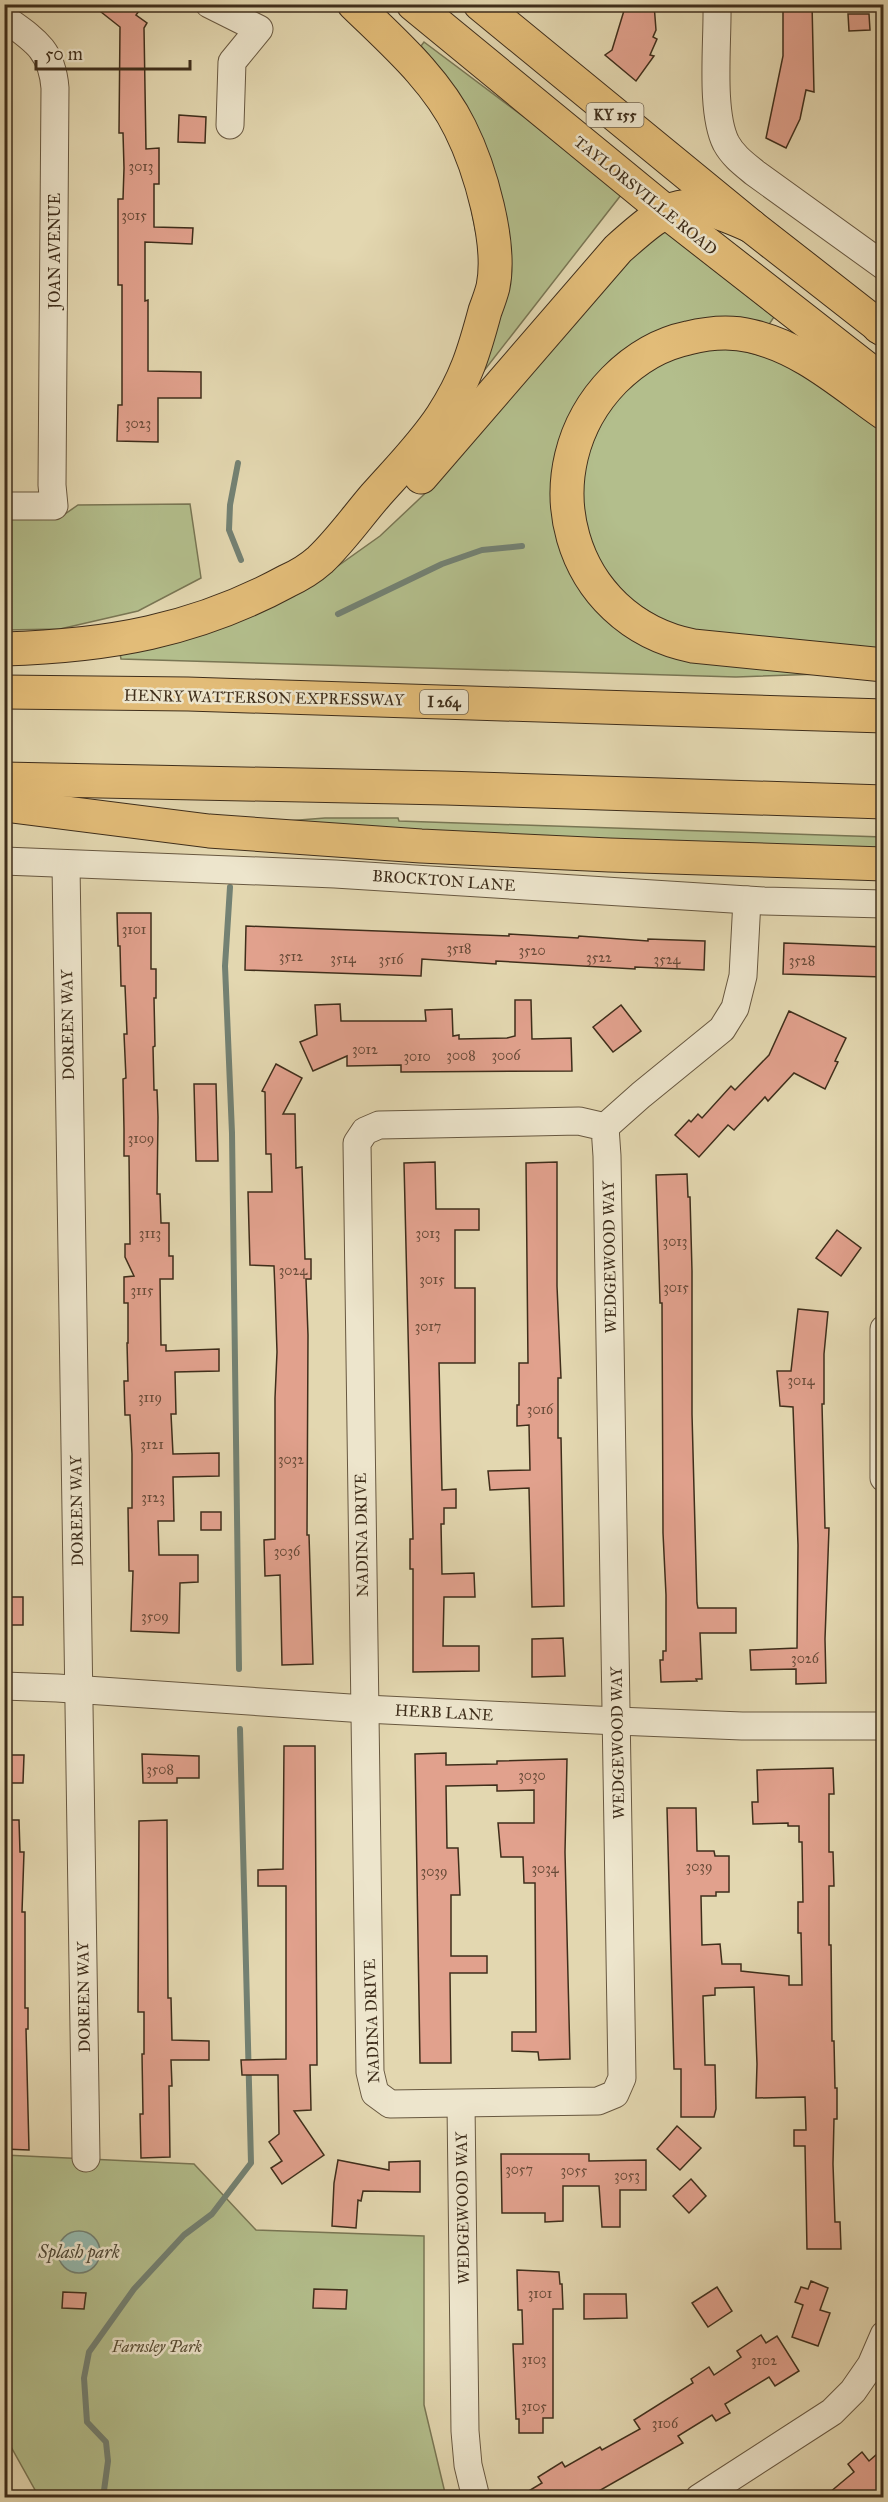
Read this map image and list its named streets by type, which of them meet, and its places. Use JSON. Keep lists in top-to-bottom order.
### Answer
{
  "streets": {
    "main road": [
      "KY 155",
      "TAYLORSVILLE ROAD",
      "HENRY WATTERSON EXPRESSWAY",
      "I 264"
    ],
    "street": [
      "JOAN AVENUE",
      "BROCKTON LANE",
      "DOREEN WAY",
      "WEDGEWOOD WAY",
      "NADINA DRIVE",
      "HERB LANE"
    ]
  },
  "crossings": [
    ["BROCKTON LANE", "DOREEN WAY"],
    ["DOREEN WAY", "HERB LANE"],
    ["WEDGEWOOD WAY", "NADINA DRIVE"],
    ["WEDGEWOOD WAY", "HERB LANE"],
    ["NADINA DRIVE", "HERB LANE"]
  ],
  "water": ["Splash park"],
  "parks": ["Farnsley Park"],
  "house_numbers": [
    "3013",
    "3015",
    "3023",
    "3101",
    "3518",
    "3520",
    "3512",
    "3522",
    "3514",
    "3516",
    "3524",
    "3528",
    "3012",
    "3008",
    "3006",
    "3010",
    "3109",
    "3113",
    "3013",
    "3013",
    "3024",
    "3015",
    "3015",
    "3115",
    "3017",
    "3014",
    "3119",
    "3016",
    "3121",
    "3032",
    "3123",
    "3036",
    "3509",
    "3026",
    "3508",
    "3030",
    "3039",
    "3034",
    "3039",
    "3057",
    "3055",
    "3053",
    "3101",
    "3103",
    "3102",
    "3105",
    "3106"
  ],
  "scale_bar": "50 m"
}
